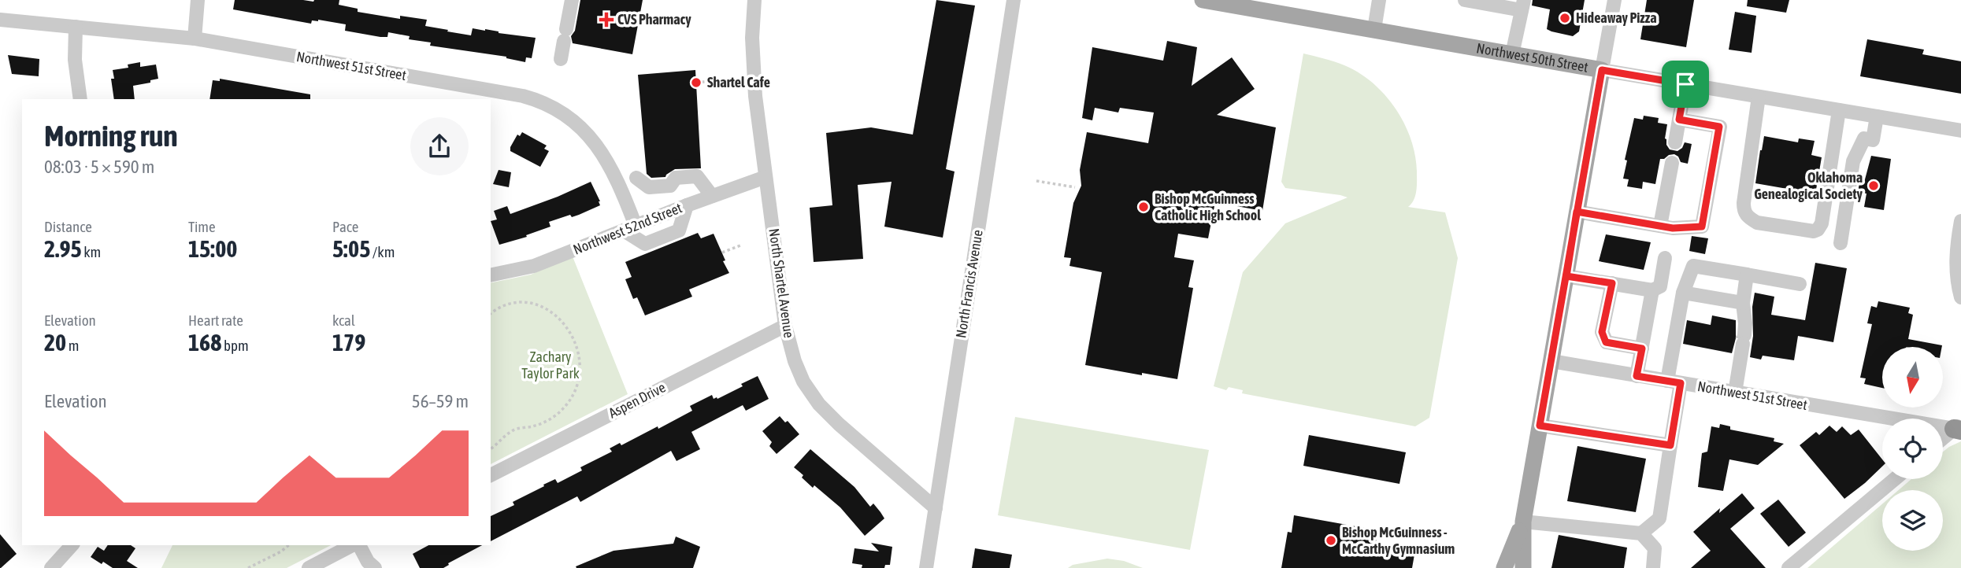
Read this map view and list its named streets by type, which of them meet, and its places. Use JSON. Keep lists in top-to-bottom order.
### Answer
{
  "streets": {
    "main road": ["Northwest 50th Street"],
    "street": [
      "Northwest 51st Street",
      "Northwest 52nd Street",
      "North Shartel Avenue",
      "North Francis Avenue",
      "Aspen Drive"
    ]
  },
  "crossings": [
    ["Northwest 51st Street", "Northwest 52nd Street"],
    ["Northwest 52nd Street", "North Shartel Avenue"],
    ["North Shartel Avenue", "North Francis Avenue"],
    ["North Shartel Avenue", "Aspen Drive"]
  ],
  "parks": ["Zachary Taylor Park"],
  "places": {
    "other": [
      "Hideaway Pizza",
      "Shartel Cafe",
      "Oklahoma Genealogical Society",
      "Bishop McGuinness Catholic High School",
      "Bishop McGuinness - McCarthy Gymnasium"
    ],
    "health": ["CVS Pharmacy"]
  },
  "north": "bottom",
  "page": {
    "heading": ["Morning run", "08:03 · 5 × 590 m"],
    "stats": [
      ["Distance", "2.95 km"],
      ["Time", "15:00"],
      ["Pace", "5:05 /km"],
      ["Elevation", "20 m"],
      ["Heart rate", "168 bpm"],
      ["kcal", "179"]
    ],
    "chart": ["Elevation", "56–59 m"]
  }
}
